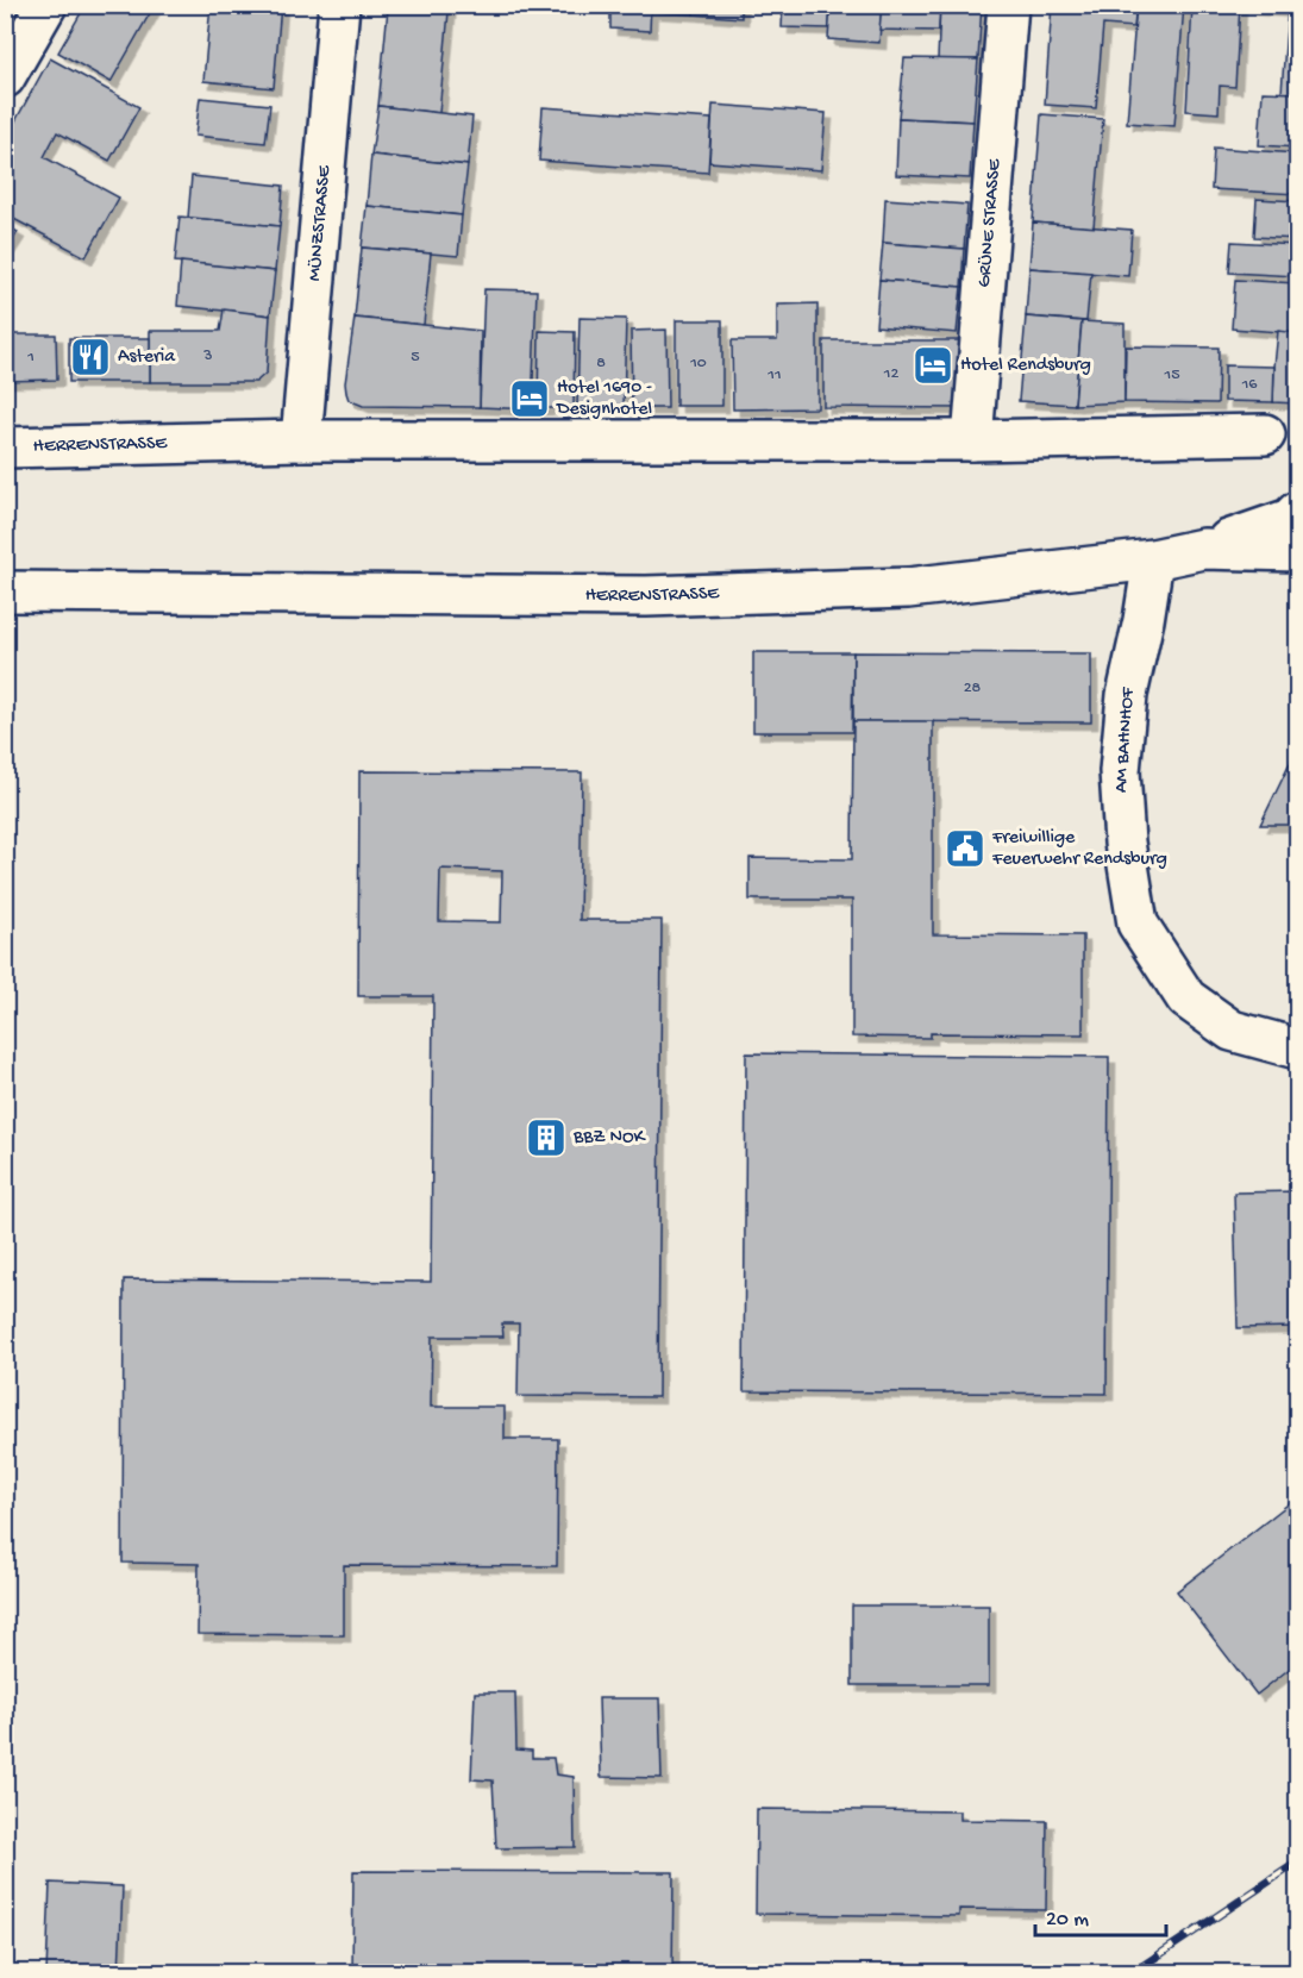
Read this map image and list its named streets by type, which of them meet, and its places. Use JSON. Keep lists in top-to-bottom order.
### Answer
{
  "streets": {
    "street": [
      "MÜNZSTRASSE",
      "GRÜNE STRASSE",
      "HERRENSTRASSE",
      "AM BAHNHOF"
    ]
  },
  "crossings": [
    ["MÜNZSTRASSE", "HERRENSTRASSE"],
    ["GRÜNE STRASSE", "HERRENSTRASSE"],
    ["HERRENSTRASSE", "AM BAHNHOF"]
  ],
  "places": {
    "restaurant": ["Asteria"],
    "hotel": ["Hotel Rendsburg", "Hotel 1690 - Designhotel"],
    "public building": ["Freiwillige Feuerwehr Rendsburg"],
    "building": ["BBZ NOK"]
  },
  "house_numbers": [
    "3",
    "1",
    "5",
    "8",
    "10",
    "12",
    "11",
    "15",
    "16",
    "28"
  ],
  "scale_bar": "20 m"
}
